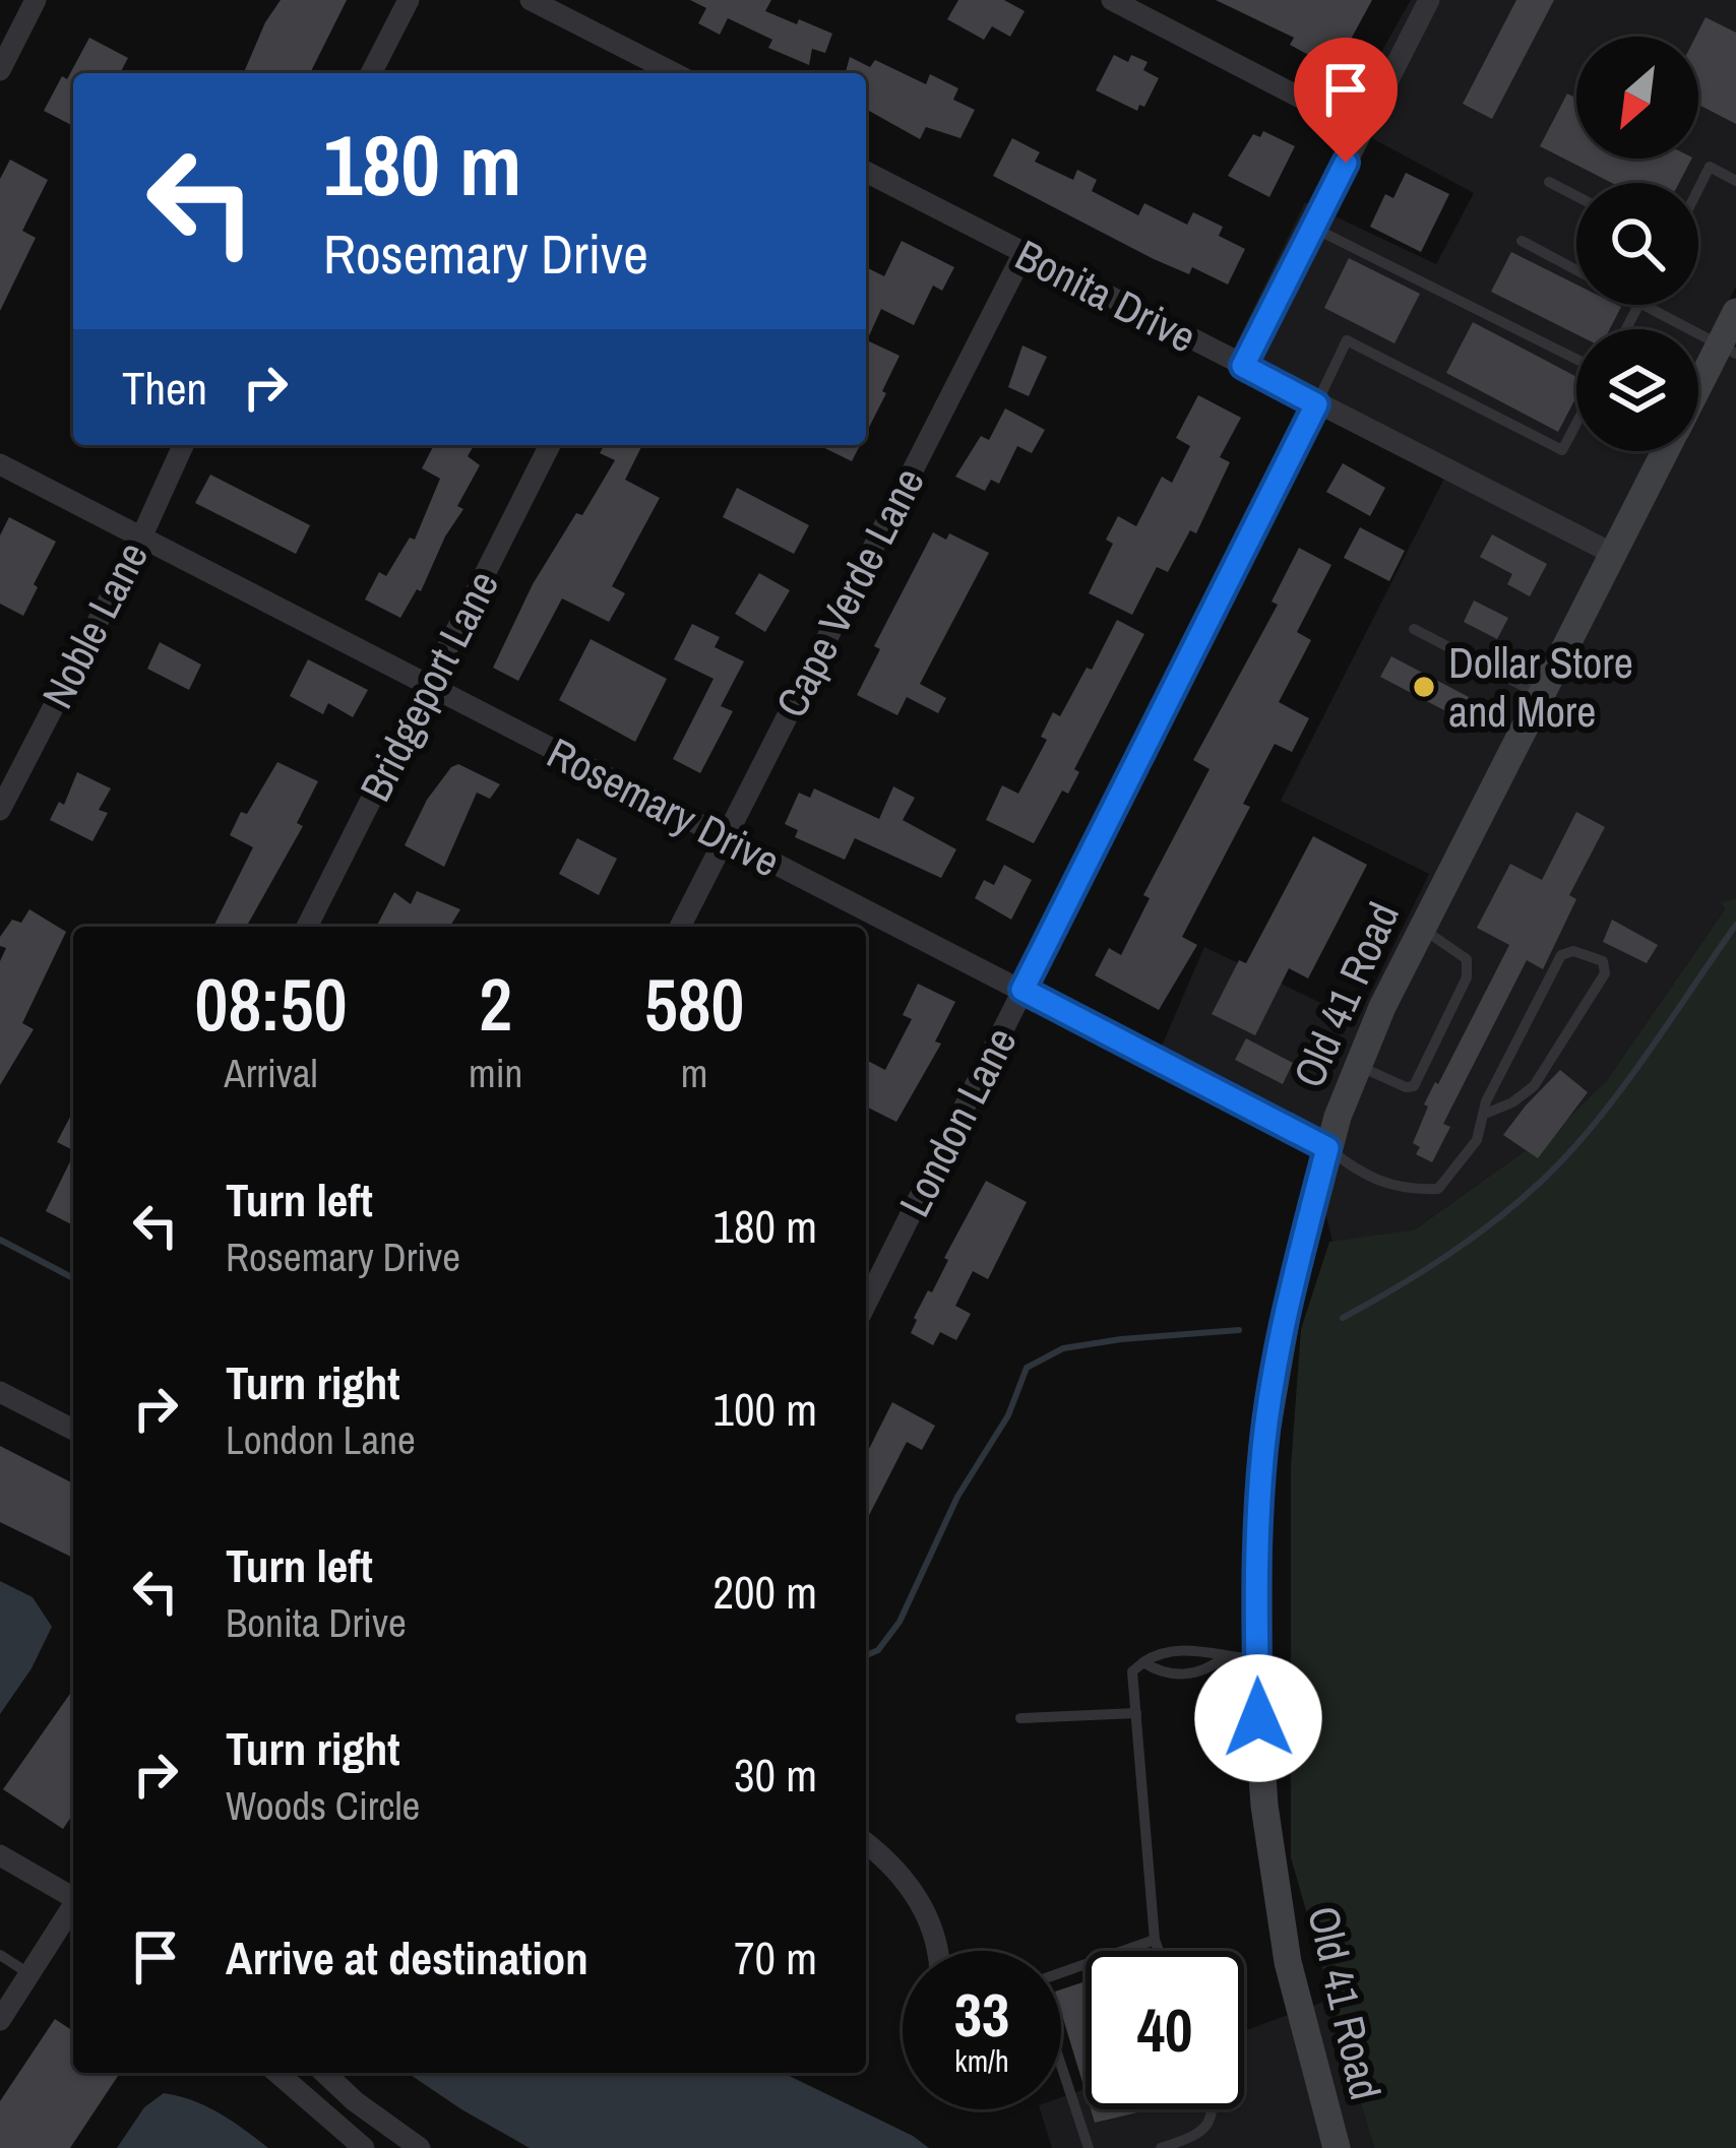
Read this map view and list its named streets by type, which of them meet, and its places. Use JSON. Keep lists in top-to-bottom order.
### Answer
{
  "streets": {
    "street": [
      "Bonita Drive",
      "Cape Verde Lane",
      "Noble Lane",
      "Bridgeport Lane",
      "Rosemary Drive",
      "Old 41 Road",
      "London Lane"
    ]
  },
  "crossings": [
    ["Bonita Drive", "Cape Verde Lane"],
    ["Bonita Drive", "Old 41 Road"],
    ["Bonita Drive", "London Lane"],
    ["Cape Verde Lane", "Rosemary Drive"],
    ["Noble Lane", "Rosemary Drive"],
    ["Bridgeport Lane", "Rosemary Drive"],
    ["Rosemary Drive", "Old 41 Road"],
    ["Rosemary Drive", "London Lane"]
  ],
  "places": ["Dollar Store and More"],
  "north": "bottom left",
  "page": {
    "turn": ["180 m", "Rosemary Drive"],
    "then": "Then",
    "eta": [
      "08:50",
      "Arrival",
      "2",
      "min",
      "580",
      "m"
    ],
    "list": [
      {
        "name": "Turn left",
        "note": "Rosemary Drive",
        "value": "180 m"
      },
      {
        "name": "Turn right",
        "note": "London Lane",
        "value": "100 m"
      },
      {
        "name": "Turn left",
        "note": "Bonita Drive",
        "value": "200 m"
      },
      {
        "name": "Turn right",
        "note": "Woods Circle",
        "value": "30 m"
      },
      {
        "name": "Arrive at destination",
        "value": "70 m"
      }
    ],
    "speed": "33 km/h",
    "limit": "40"
  }
}
